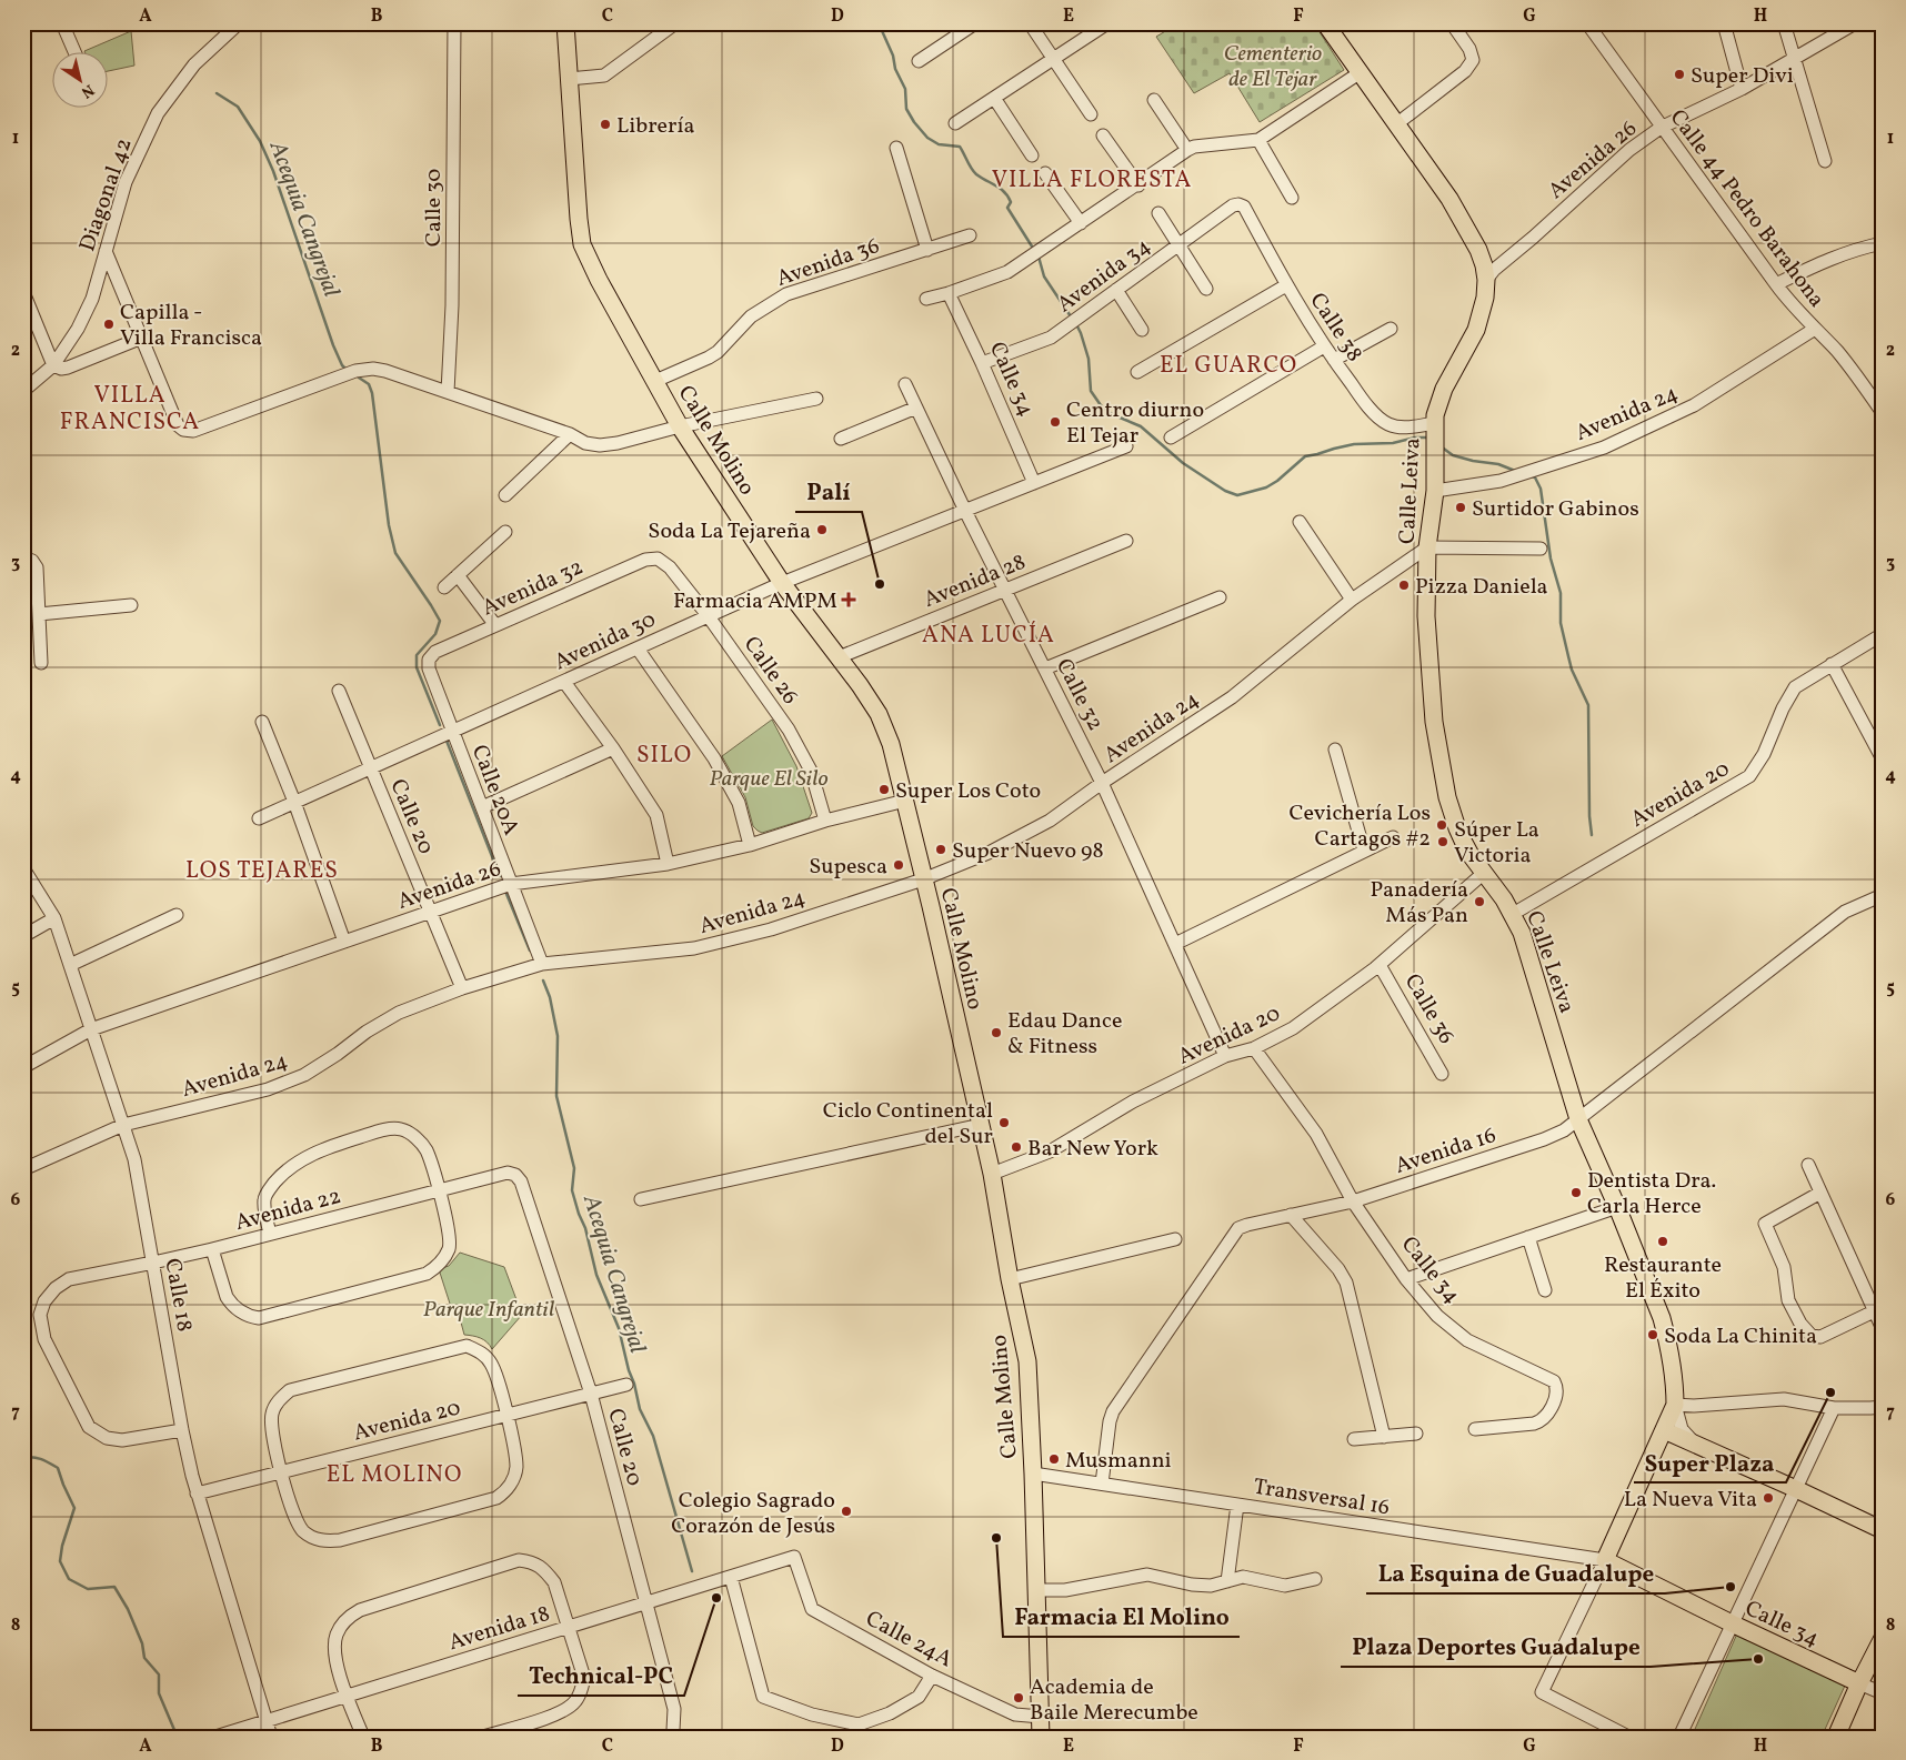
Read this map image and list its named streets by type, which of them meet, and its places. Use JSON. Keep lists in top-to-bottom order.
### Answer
{
  "streets": {
    "main road": ["Calle 34", "Calle Molino", "Calle Leiva"],
    "street": [
      "Avenida 26",
      "Diagonal 42",
      "Calle 30",
      "Calle 44 Pedro Barahona",
      "Avenida 36",
      "Avenida 34",
      "Calle 38",
      "Avenida 24",
      "Avenida 28",
      "Avenida 32",
      "Avenida 30",
      "Calle 26",
      "Calle 32",
      "Calle 20A",
      "Avenida 20",
      "Calle 20",
      "Calle 36",
      "Avenida 16",
      "Avenida 22",
      "Calle 18",
      "Transversal 16",
      "Avenida 18",
      "Calle 24A"
    ]
  },
  "crossings": [
    ["Avenida 26", "Calle 44 Pedro Barahona"],
    ["Avenida 26", "Calle Molino"],
    ["Avenida 26", "Calle Leiva"],
    ["Avenida 26", "Calle 26"],
    ["Avenida 26", "Calle 20A"],
    ["Avenida 26", "Calle 20"],
    ["Avenida 26", "Calle 18"],
    ["Calle 44 Pedro Barahona", "Avenida 24"],
    ["Avenida 36", "Calle Molino"],
    ["Avenida 34", "Calle 38"],
    ["Avenida 34", "Calle 34"],
    ["Calle 38", "Calle Leiva"],
    ["Calle 34", "Calle Leiva"],
    ["Calle 34", "Avenida 30"],
    ["Calle 34", "Avenida 20"],
    ["Calle 34", "Avenida 16"],
    ["Calle 34", "Transversal 16"],
    ["Avenida 24", "Calle Molino"],
    ["Avenida 24", "Calle Leiva"],
    ["Avenida 24", "Calle 32"],
    ["Avenida 24", "Calle 20A"],
    ["Avenida 24", "Calle 20"],
    ["Avenida 24", "Calle 18"],
    ["Calle Molino", "Avenida 28"],
    ["Calle Molino", "Avenida 30"],
    ["Calle Molino", "Avenida 20"],
    ["Calle Molino", "Transversal 16"],
    ["Calle Molino", "Calle 24A"],
    ["Calle Leiva", "Avenida 20"],
    ["Calle Leiva", "Avenida 16"],
    ["Calle Leiva", "Transversal 16"],
    ["Avenida 28", "Calle 32"],
    ["Avenida 32", "Calle 26"],
    ["Avenida 32", "Calle 20A"],
    ["Avenida 30", "Calle 26"],
    ["Avenida 30", "Calle 32"],
    ["Avenida 30", "Calle 20A"],
    ["Avenida 30", "Calle 20"],
    ["Calle 32", "Avenida 20"],
    ["Avenida 20", "Calle 20"],
    ["Avenida 20", "Calle 36"],
    ["Avenida 20", "Calle 18"],
    ["Calle 20", "Avenida 22"],
    ["Calle 20", "Avenida 18"],
    ["Avenida 16", "Transversal 16"],
    ["Avenida 22", "Calle 18"],
    ["Calle 18", "Avenida 18"],
    ["Avenida 18", "Calle 24A"]
  ],
  "districts": [
    "VILLA FLORESTA",
    "EL GUARCO",
    "VILLA FRANCISCA",
    "ANA LUCÍA",
    "SILO",
    "LOS TEJARES",
    "EL MOLINO"
  ],
  "water": ["Acequia Cangrejal"],
  "parks": ["Cementerio de El Tejar", "Parque El Silo", "Parque Infantil"],
  "places": {
    "other": [
      "Super Divi",
      "Librería",
      "Capilla - Villa Francisca",
      "Centro diurno El Tejar",
      "Surtidor Gabinos",
      "Soda La Tejareña",
      "Palí",
      "Pizza Daniela",
      "Super Los Coto",
      "Cevichería Los Cartagos #2",
      "Súper La Victoria",
      "Super Nuevo 98",
      "Supesca",
      "Panadería Más Pan",
      "Edau Dance & Fitness",
      "Ciclo Continental del Sur",
      "Bar New York",
      "Dentista Dra. Carla Herce",
      "Restaurante El Éxito",
      "Soda La Chinita",
      "Super Plaza",
      "Musmanni",
      "La Nueva Vita",
      "Colegio Sagrado Corazón de Jesús",
      "Farmacia El Molino",
      "La Esquina de Guadalupe",
      "Technical-PC",
      "Plaza Deportes Guadalupe",
      "Academia de Baile Merecumbe"
    ],
    "health": ["Farmacia AMPM"]
  },
  "north": "bottom right",
  "grid": {
    "columns": [
      "A",
      "B",
      "C",
      "D",
      "E",
      "F",
      "G",
      "H"
    ],
    "rows": [
      "1",
      "2",
      "3",
      "4",
      "5",
      "6",
      "7",
      "8"
    ]
  }
}
